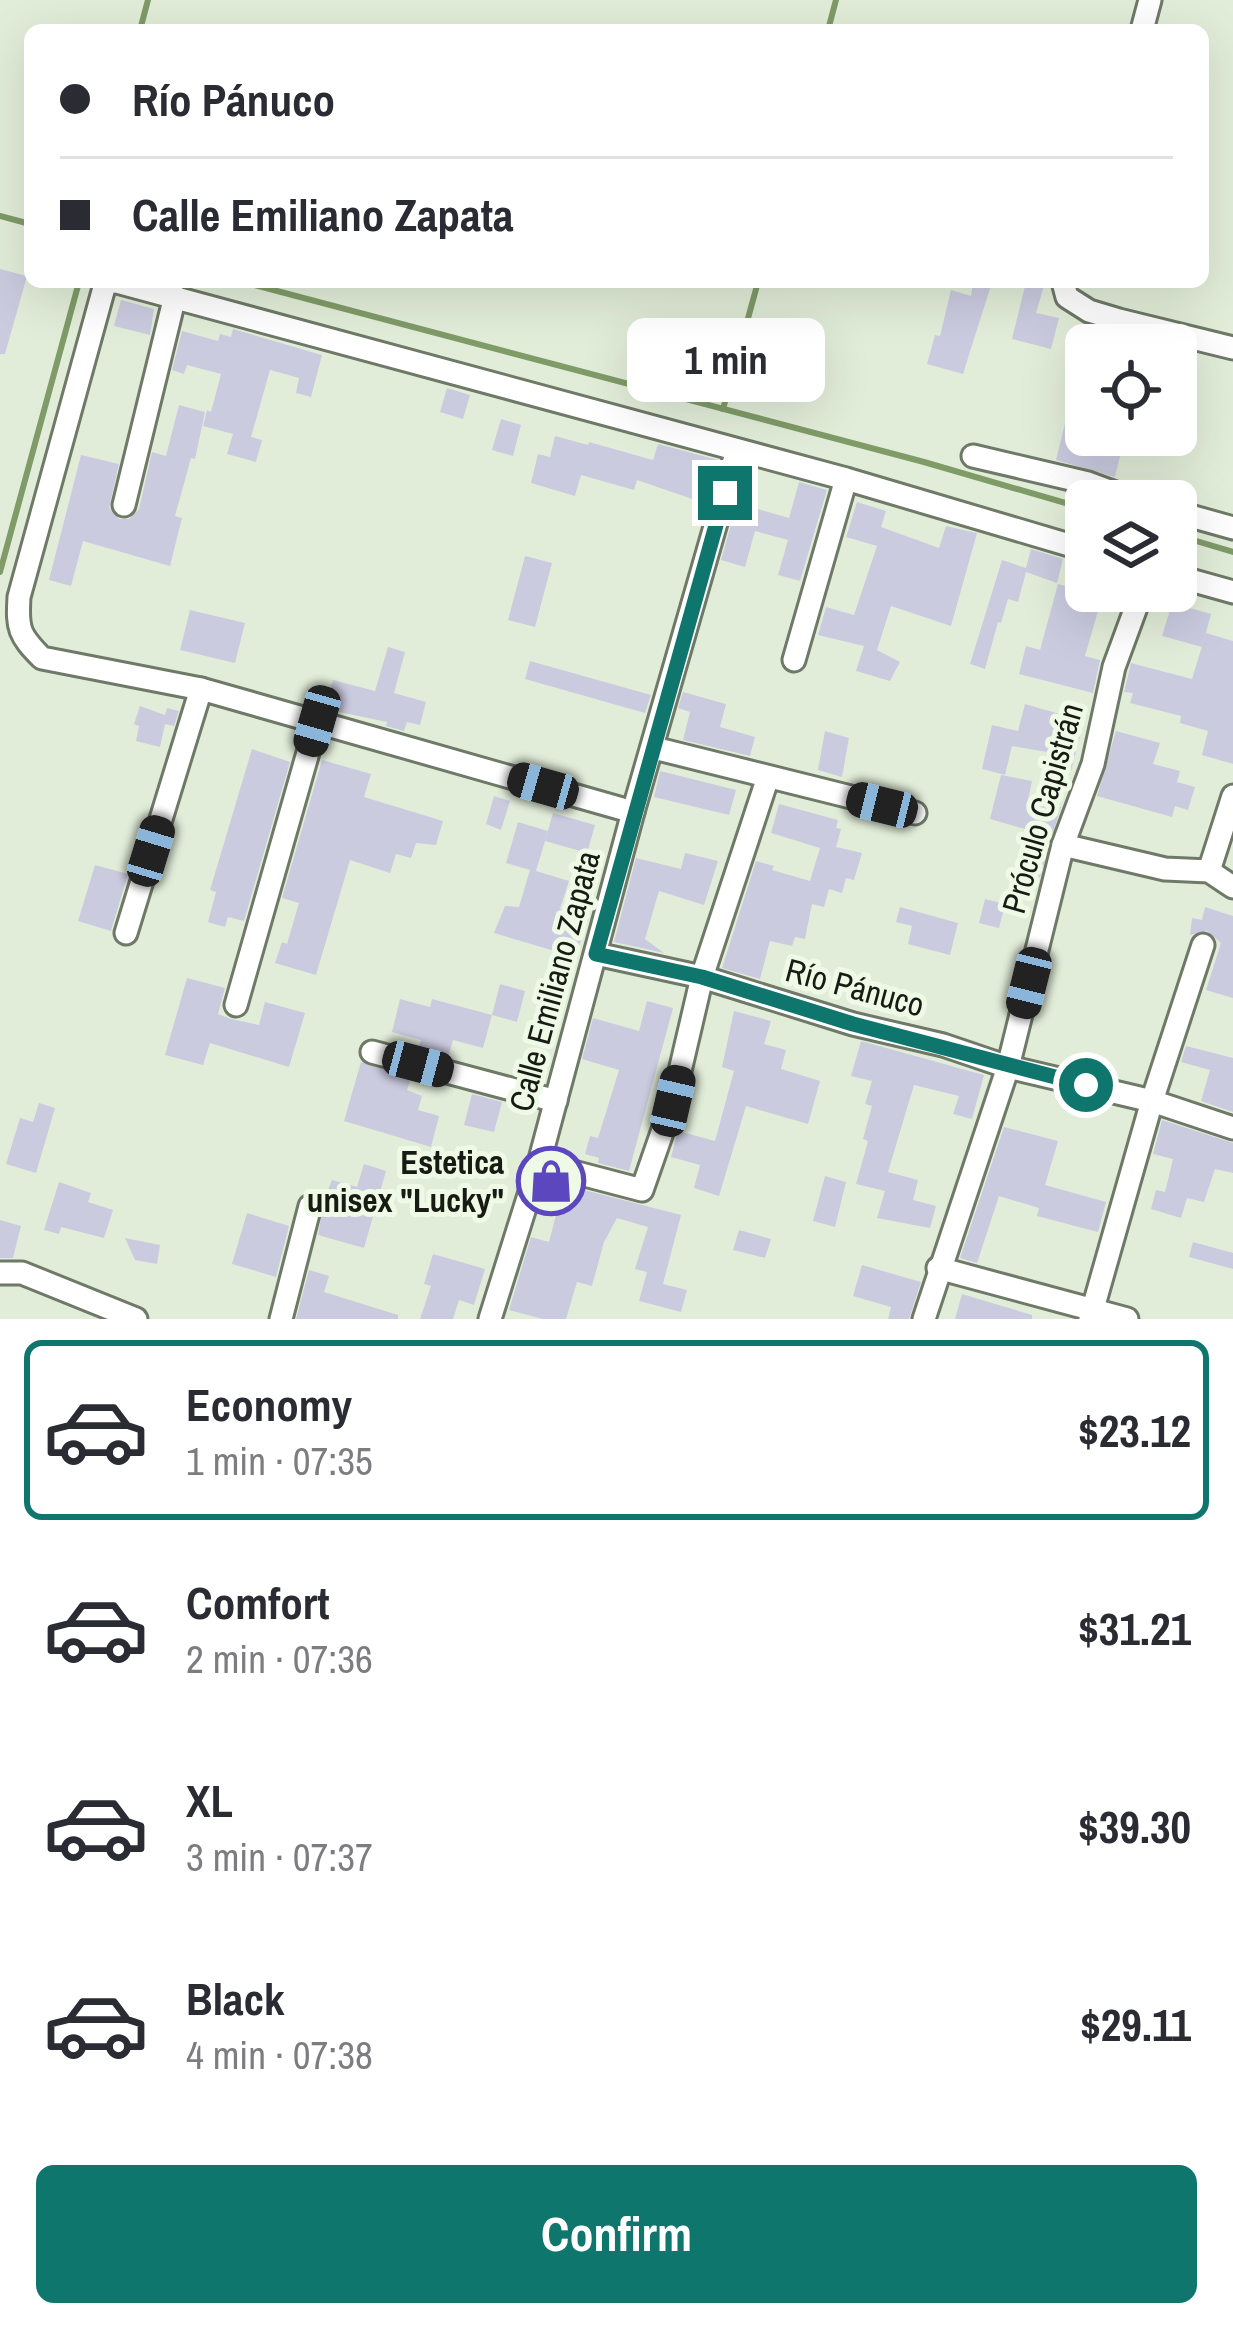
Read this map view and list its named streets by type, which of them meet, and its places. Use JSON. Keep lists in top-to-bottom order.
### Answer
{
  "streets": {
    "street": ["Próculo Capistrán", "Calle Emiliano Zapata", "Río Pánuco"]
  },
  "crossings": [
    ["Próculo Capistrán", "Río Pánuco"],
    ["Calle Emiliano Zapata", "Río Pánuco"]
  ],
  "places": {
    "shop": ["Estetica unisex \"Lucky\""]
  },
  "page": {
    "banner": ["Río Pánuco", "Calle Emiliano Zapata"],
    "bubble": "1 min",
    "list": [
      {
        "name": "Economy",
        "note": "1 min · 07:35",
        "value": "$23.12"
      },
      {
        "name": "Comfort",
        "note": "2 min · 07:36",
        "value": "$31.21"
      },
      {
        "name": "XL",
        "note": "3 min · 07:37",
        "value": "$39.30"
      },
      {
        "name": "Black",
        "note": "4 min · 07:38",
        "value": "$29.11"
      }
    ],
    "buttons": "Confirm"
  }
}
